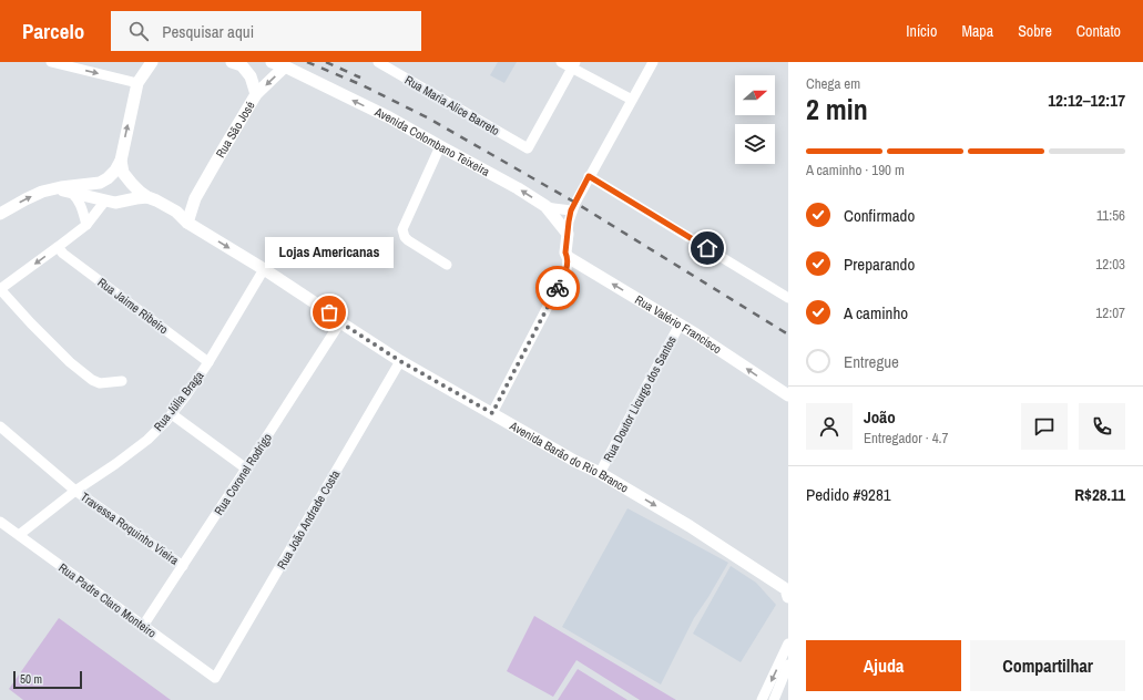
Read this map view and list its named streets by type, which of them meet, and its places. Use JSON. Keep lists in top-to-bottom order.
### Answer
{
  "streets": {
    "main road": [
      "Rua São José",
      "Avenida Colombano Teixeira",
      "Rua Valério Francisco",
      "Avenida Barão do Rio Branco"
    ],
    "street": [
      "Rua Maria Alice Barreto",
      "Rua Jaime Ribeiro",
      "Rua Doutor Licurgo dos Santos",
      "Rua Júlia Braga",
      "Rua Coronel Rodrigo",
      "Rua João Andrade Costa",
      "Travessa Roquinho Vieira",
      "Rua Padre Claro Monteiro"
    ]
  },
  "crossings": [
    ["Rua São José", "Avenida Colombano Teixeira"],
    ["Rua São José", "Avenida Barão do Rio Branco"],
    ["Rua Jaime Ribeiro", "Rua Júlia Braga"],
    ["Rua Valério Francisco", "Rua Doutor Licurgo dos Santos"],
    ["Rua Doutor Licurgo dos Santos", "Avenida Barão do Rio Branco"],
    ["Rua Júlia Braga", "Avenida Barão do Rio Branco"],
    ["Rua Júlia Braga", "Travessa Roquinho Vieira"],
    ["Rua Júlia Braga", "Rua Padre Claro Monteiro"],
    ["Avenida Barão do Rio Branco", "Rua Coronel Rodrigo"],
    ["Avenida Barão do Rio Branco", "Rua João Andrade Costa"],
    ["Rua Coronel Rodrigo", "Travessa Roquinho Vieira"],
    ["Rua Coronel Rodrigo", "Rua Padre Claro Monteiro"],
    ["Rua João Andrade Costa", "Rua Padre Claro Monteiro"]
  ],
  "one_way": ["Avenida Colombano Teixeira", "Rua Valério Francisco", "Avenida Barão do Rio Branco"],
  "places": ["Lojas Americanas"],
  "scale_bar": "50 m",
  "north": "right",
  "page": {
    "header": "Parcelo",
    "search": "Pesquisar aqui",
    "nav": [
      "Início",
      "Mapa",
      "Sobre",
      "Contato"
    ],
    "heading": ["2 min", "Chega em", "12:12–12:17"],
    "panel": [
      "João",
      "Entregador · 4.7",
      "Pedido #9281",
      "R$28.11"
    ],
    "bar": "A caminho · 190 m",
    "list": [
      ["Confirmado", "11:56"],
      ["Preparando", "12:03"],
      ["A caminho", "12:07"],
      "Entregue"
    ],
    "bubble": "Lojas Americanas",
    "buttons": ["Ajuda", "Compartilhar"],
    "scale": "50 m"
  }
}
